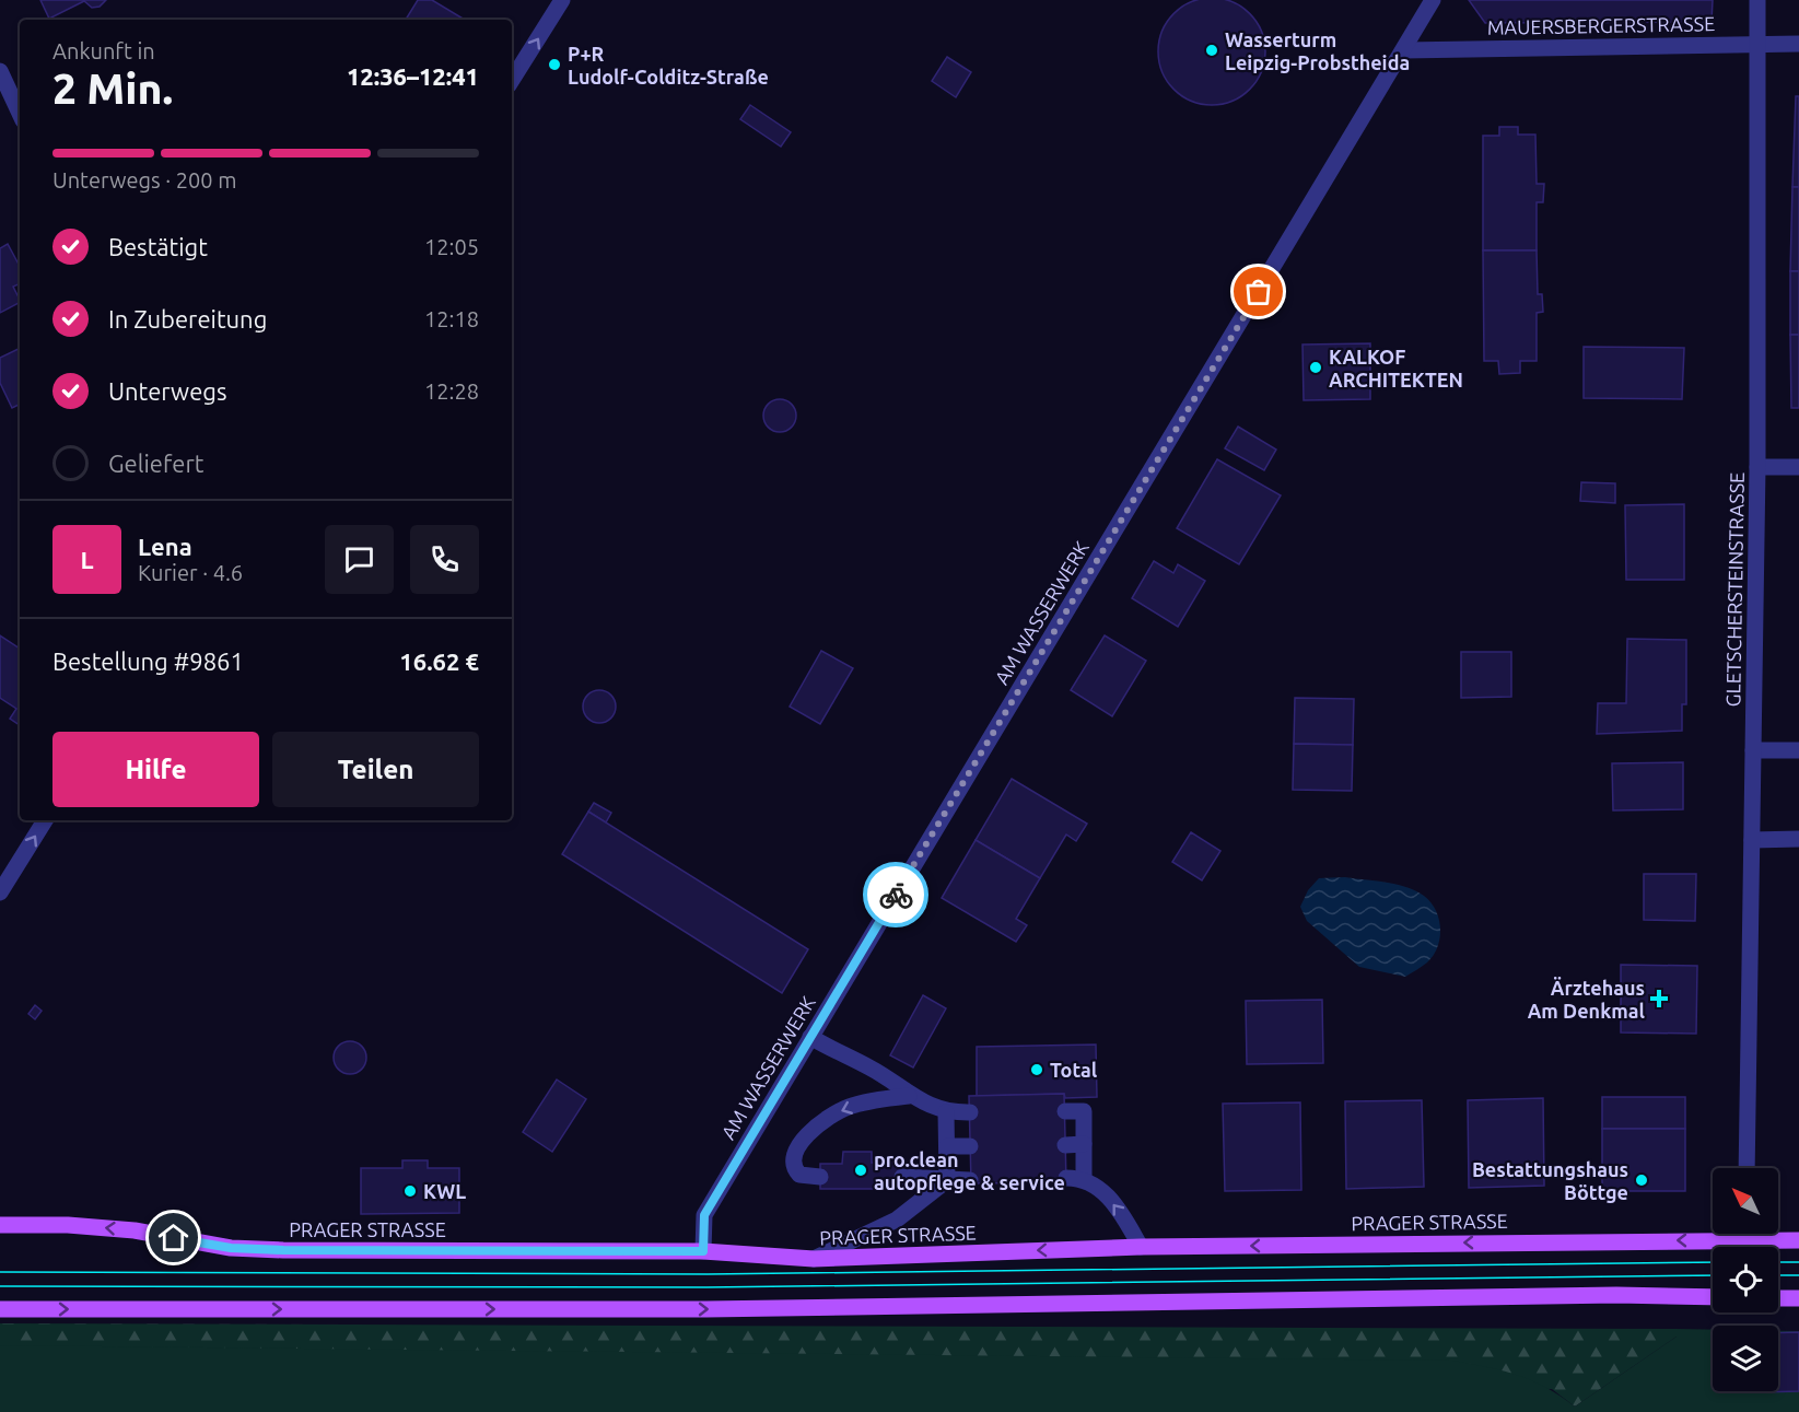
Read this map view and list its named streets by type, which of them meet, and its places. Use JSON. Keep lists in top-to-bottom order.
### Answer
{
  "streets": {
    "main road": ["PRAGER STRASSE"],
    "street": ["MAUERSBERGERSTRASSE", "GLETSCHERSTEINSTRASSE", "AM WASSERWERK"]
  },
  "crossings": [
    ["MAUERSBERGERSTRASSE", "GLETSCHERSTEINSTRASSE"],
    ["MAUERSBERGERSTRASSE", "AM WASSERWERK"],
    ["AM WASSERWERK", "PRAGER STRASSE"]
  ],
  "places": {
    "other": [
      "Wasserturm Leipzig-Probstheida",
      "P+R Ludolf-Colditz-Straße",
      "KALKOF ARCHITEKTEN",
      "Total",
      "pro.clean autopflege & service",
      "Bestattungshaus Böttge",
      "KWL"
    ],
    "health": ["Ärztehaus Am Denkmal"]
  },
  "north": "top left",
  "page": {
    "heading": ["2 Min.", "Ankunft in", "12:36–12:41"],
    "panel": [
      "Lena",
      "Kurier · 4.6",
      "Bestellung #9861",
      "16.62 €"
    ],
    "bar": "Unterwegs · 200 m",
    "list": [
      ["Bestätigt", "12:05"],
      ["In Zubereitung", "12:18"],
      ["Unterwegs", "12:28"],
      "Geliefert"
    ],
    "round": "L",
    "buttons": ["Hilfe", "Teilen"]
  }
}
